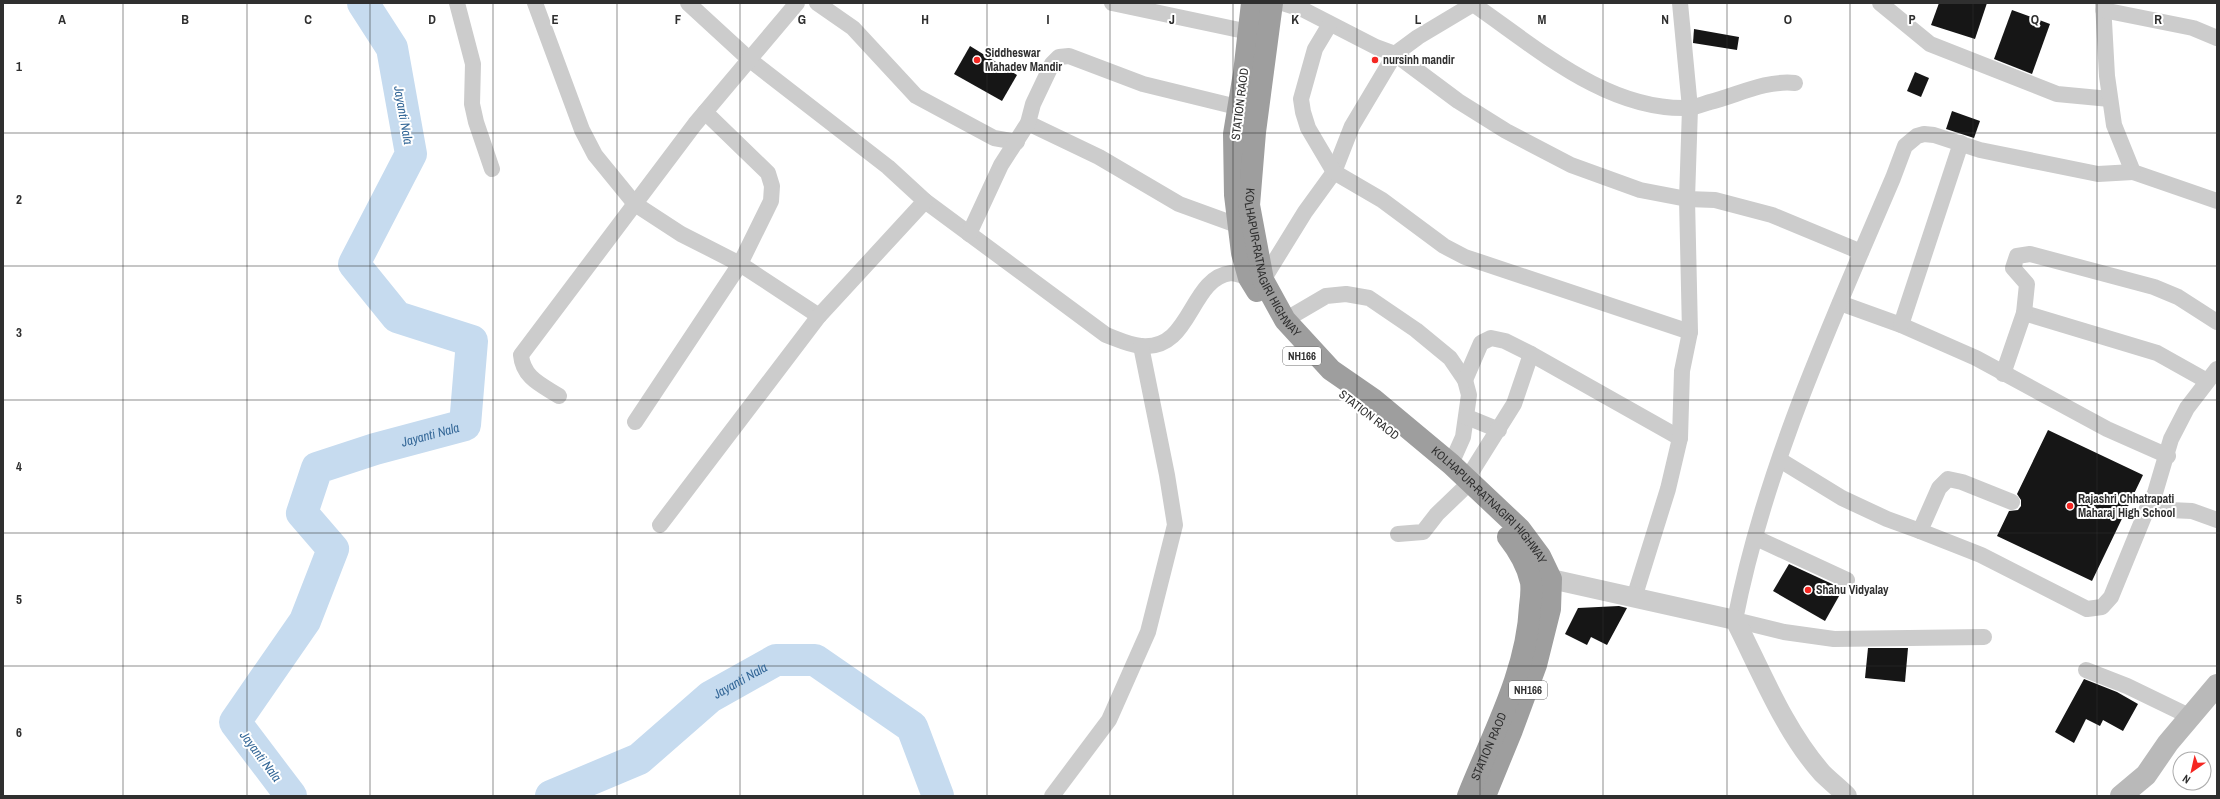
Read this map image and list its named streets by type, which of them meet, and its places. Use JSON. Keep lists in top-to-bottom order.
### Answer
{
  "streets": {
    "highway": ["STATION RAOD", "KOLHAPUR-RATNAGIRI HIGHWAY", "NH166"]
  },
  "crossings": [
    ["STATION RAOD", "KOLHAPUR-RATNAGIRI HIGHWAY"],
    ["STATION RAOD", "NH166"],
    ["KOLHAPUR-RATNAGIRI HIGHWAY", "NH166"]
  ],
  "water": ["Jayanti Nala"],
  "places": [
    "Siddheswar Mahadev Mandir",
    "nursinh mandir",
    "Rajashri Chhatrapati Maharaj High School",
    "Shahu Vidyalay"
  ],
  "north": "bottom left",
  "grid": {
    "columns": [
      "A",
      "B",
      "C",
      "D",
      "E",
      "F",
      "G",
      "H",
      "I",
      "J",
      "K",
      "L",
      "M",
      "N",
      "O",
      "P",
      "Q",
      "R"
    ],
    "rows": [
      "1",
      "2",
      "3",
      "4",
      "5",
      "6"
    ]
  }
}
